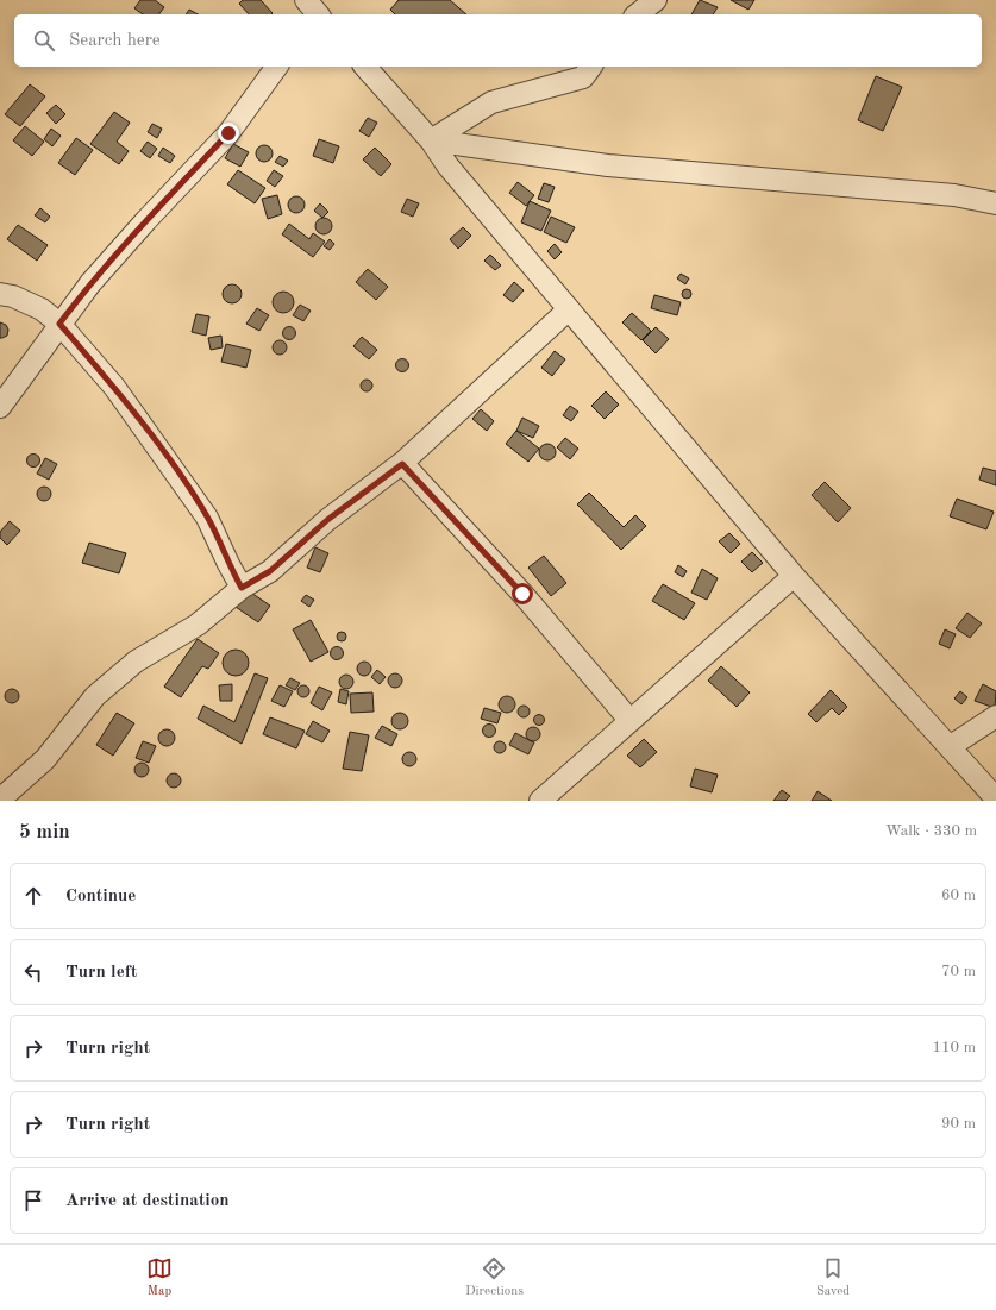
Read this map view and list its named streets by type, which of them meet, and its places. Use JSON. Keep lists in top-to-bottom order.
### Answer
{
  "page": {
    "search": "Search here",
    "heading": ["5 min", "Walk · 330 m"],
    "list": [
      ["Continue", "60 m"],
      ["Turn left", "70 m"],
      ["Turn right", "110 m"],
      ["Turn right", "90 m"],
      "Arrive at destination"
    ],
    "nav": ["Map", "Directions", "Saved"]
  }
}
